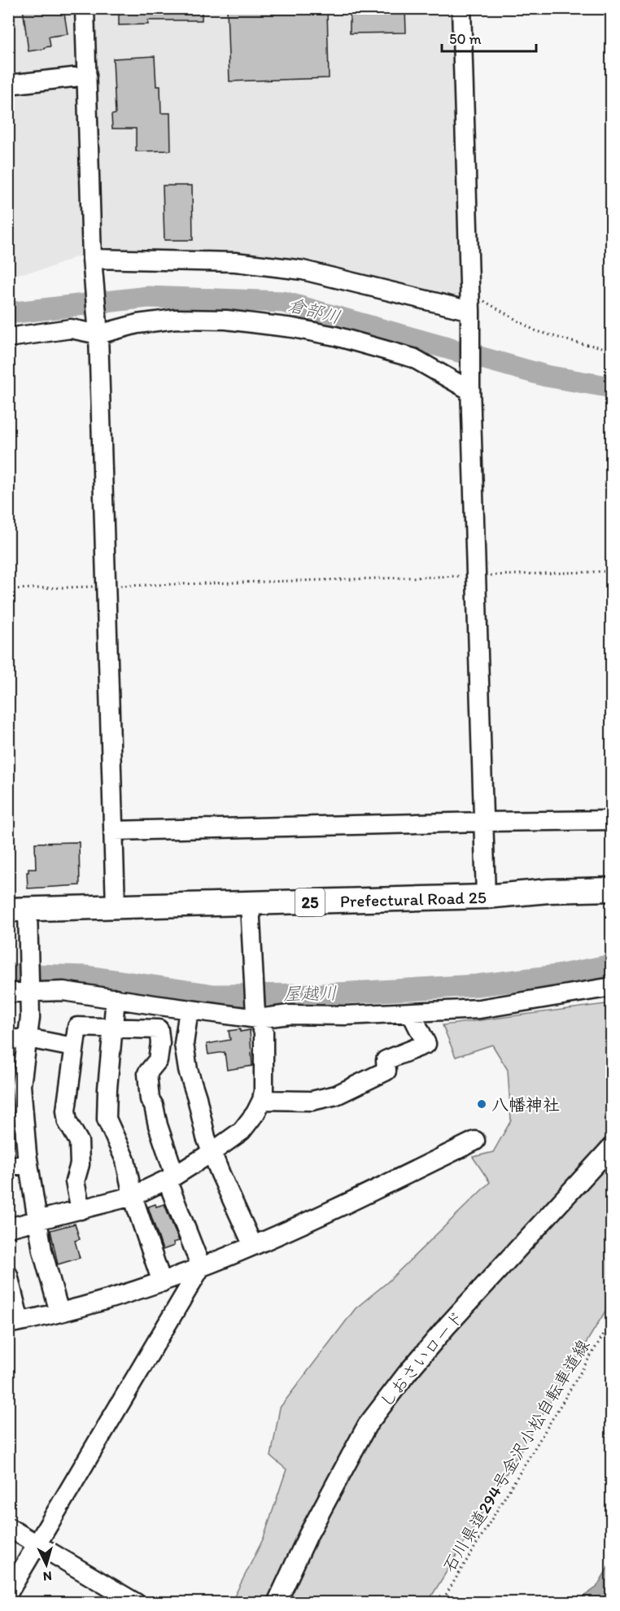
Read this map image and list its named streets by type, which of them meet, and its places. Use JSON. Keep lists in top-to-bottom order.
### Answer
{
  "streets": {
    "main road": ["Prefectural Road 25", "25"],
    "street": ["しおさいロード"],
    "path": ["石川県道294号金沢小松自転車道線"]
  },
  "water": ["倉部川", "屋越川"],
  "places": ["八幡神社"],
  "scale_bar": "50 m",
  "north": "bottom"
}
